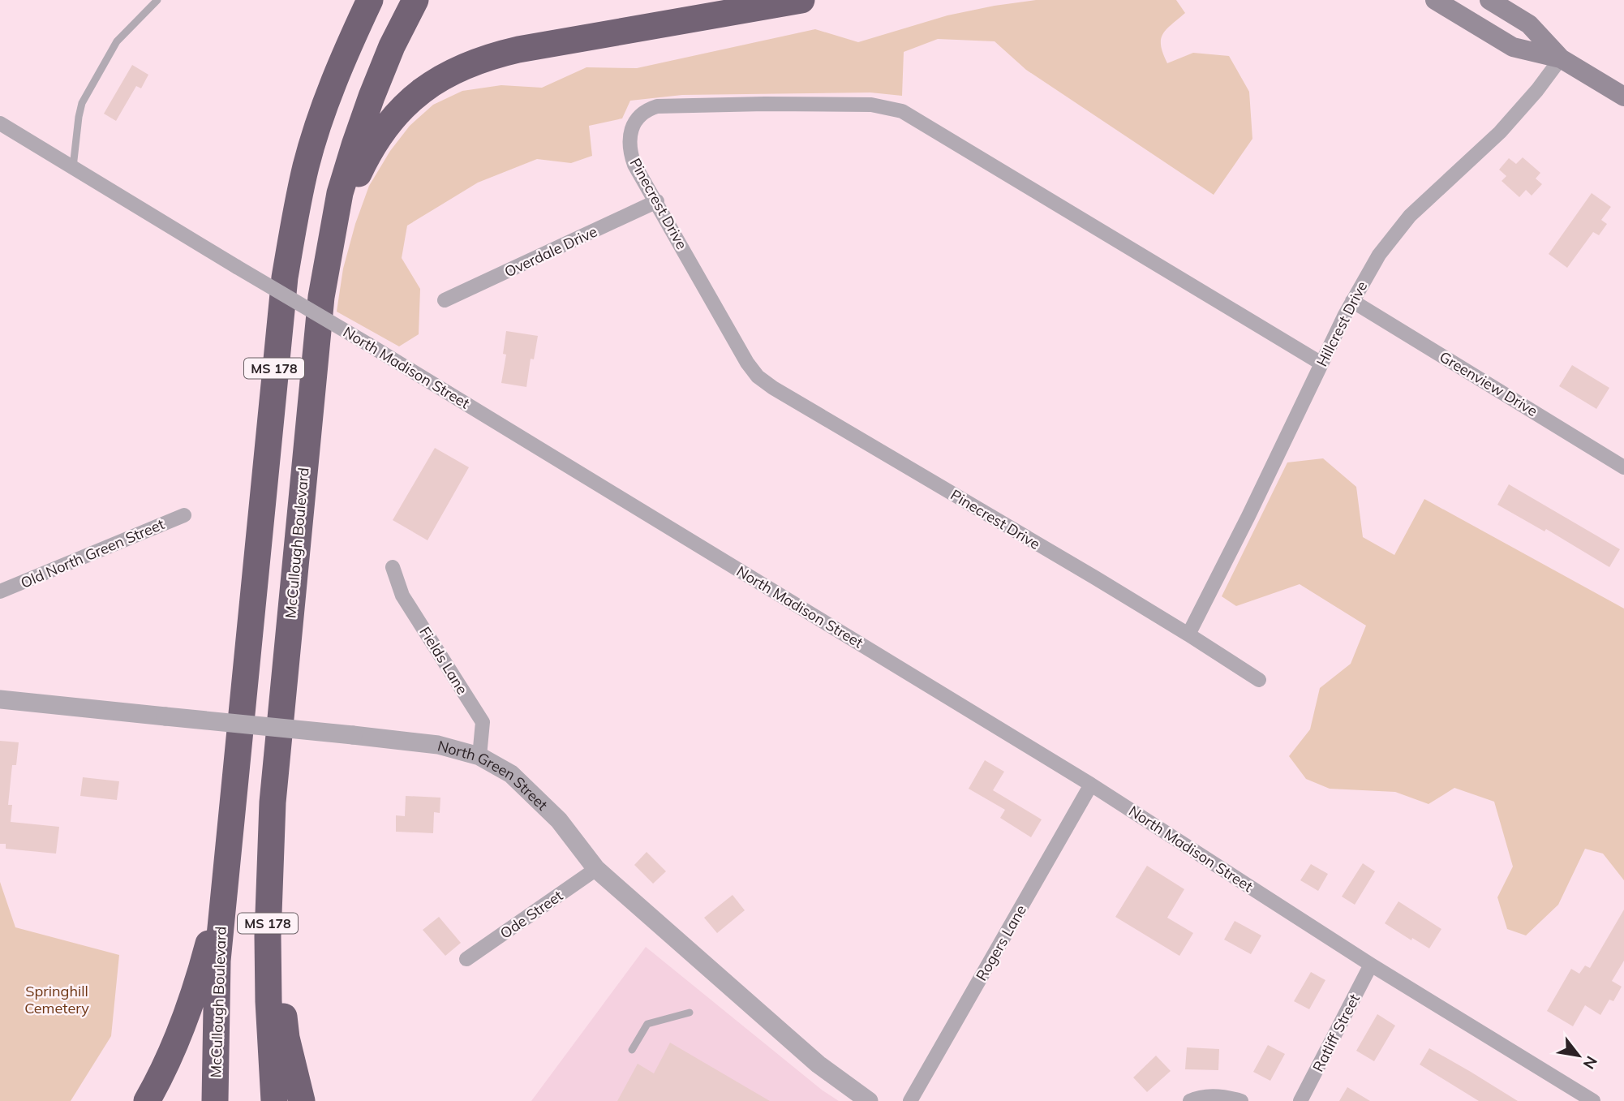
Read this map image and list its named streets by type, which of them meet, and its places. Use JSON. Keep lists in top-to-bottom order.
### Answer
{
  "streets": {
    "highway": ["MS 178", "McCullough Boulevard"],
    "street": [
      "Pinecrest Drive",
      "Overdale Drive",
      "Hillcrest Drive",
      "North Madison Street",
      "Greenview Drive",
      "Old North Green Street",
      "Fields Lane",
      "North Green Street",
      "Ode Street",
      "Rogers Lane",
      "Ratliff Street"
    ]
  },
  "crossings": [
    ["Pinecrest Drive", "Overdale Drive"],
    ["Pinecrest Drive", "Hillcrest Drive"],
    ["Hillcrest Drive", "Greenview Drive"],
    ["North Madison Street", "Rogers Lane"],
    ["North Madison Street", "Ratliff Street"],
    ["Fields Lane", "North Green Street"],
    ["North Green Street", "Ode Street"]
  ],
  "parks": ["Springhill Cemetery"],
  "north": "bottom right"
}
